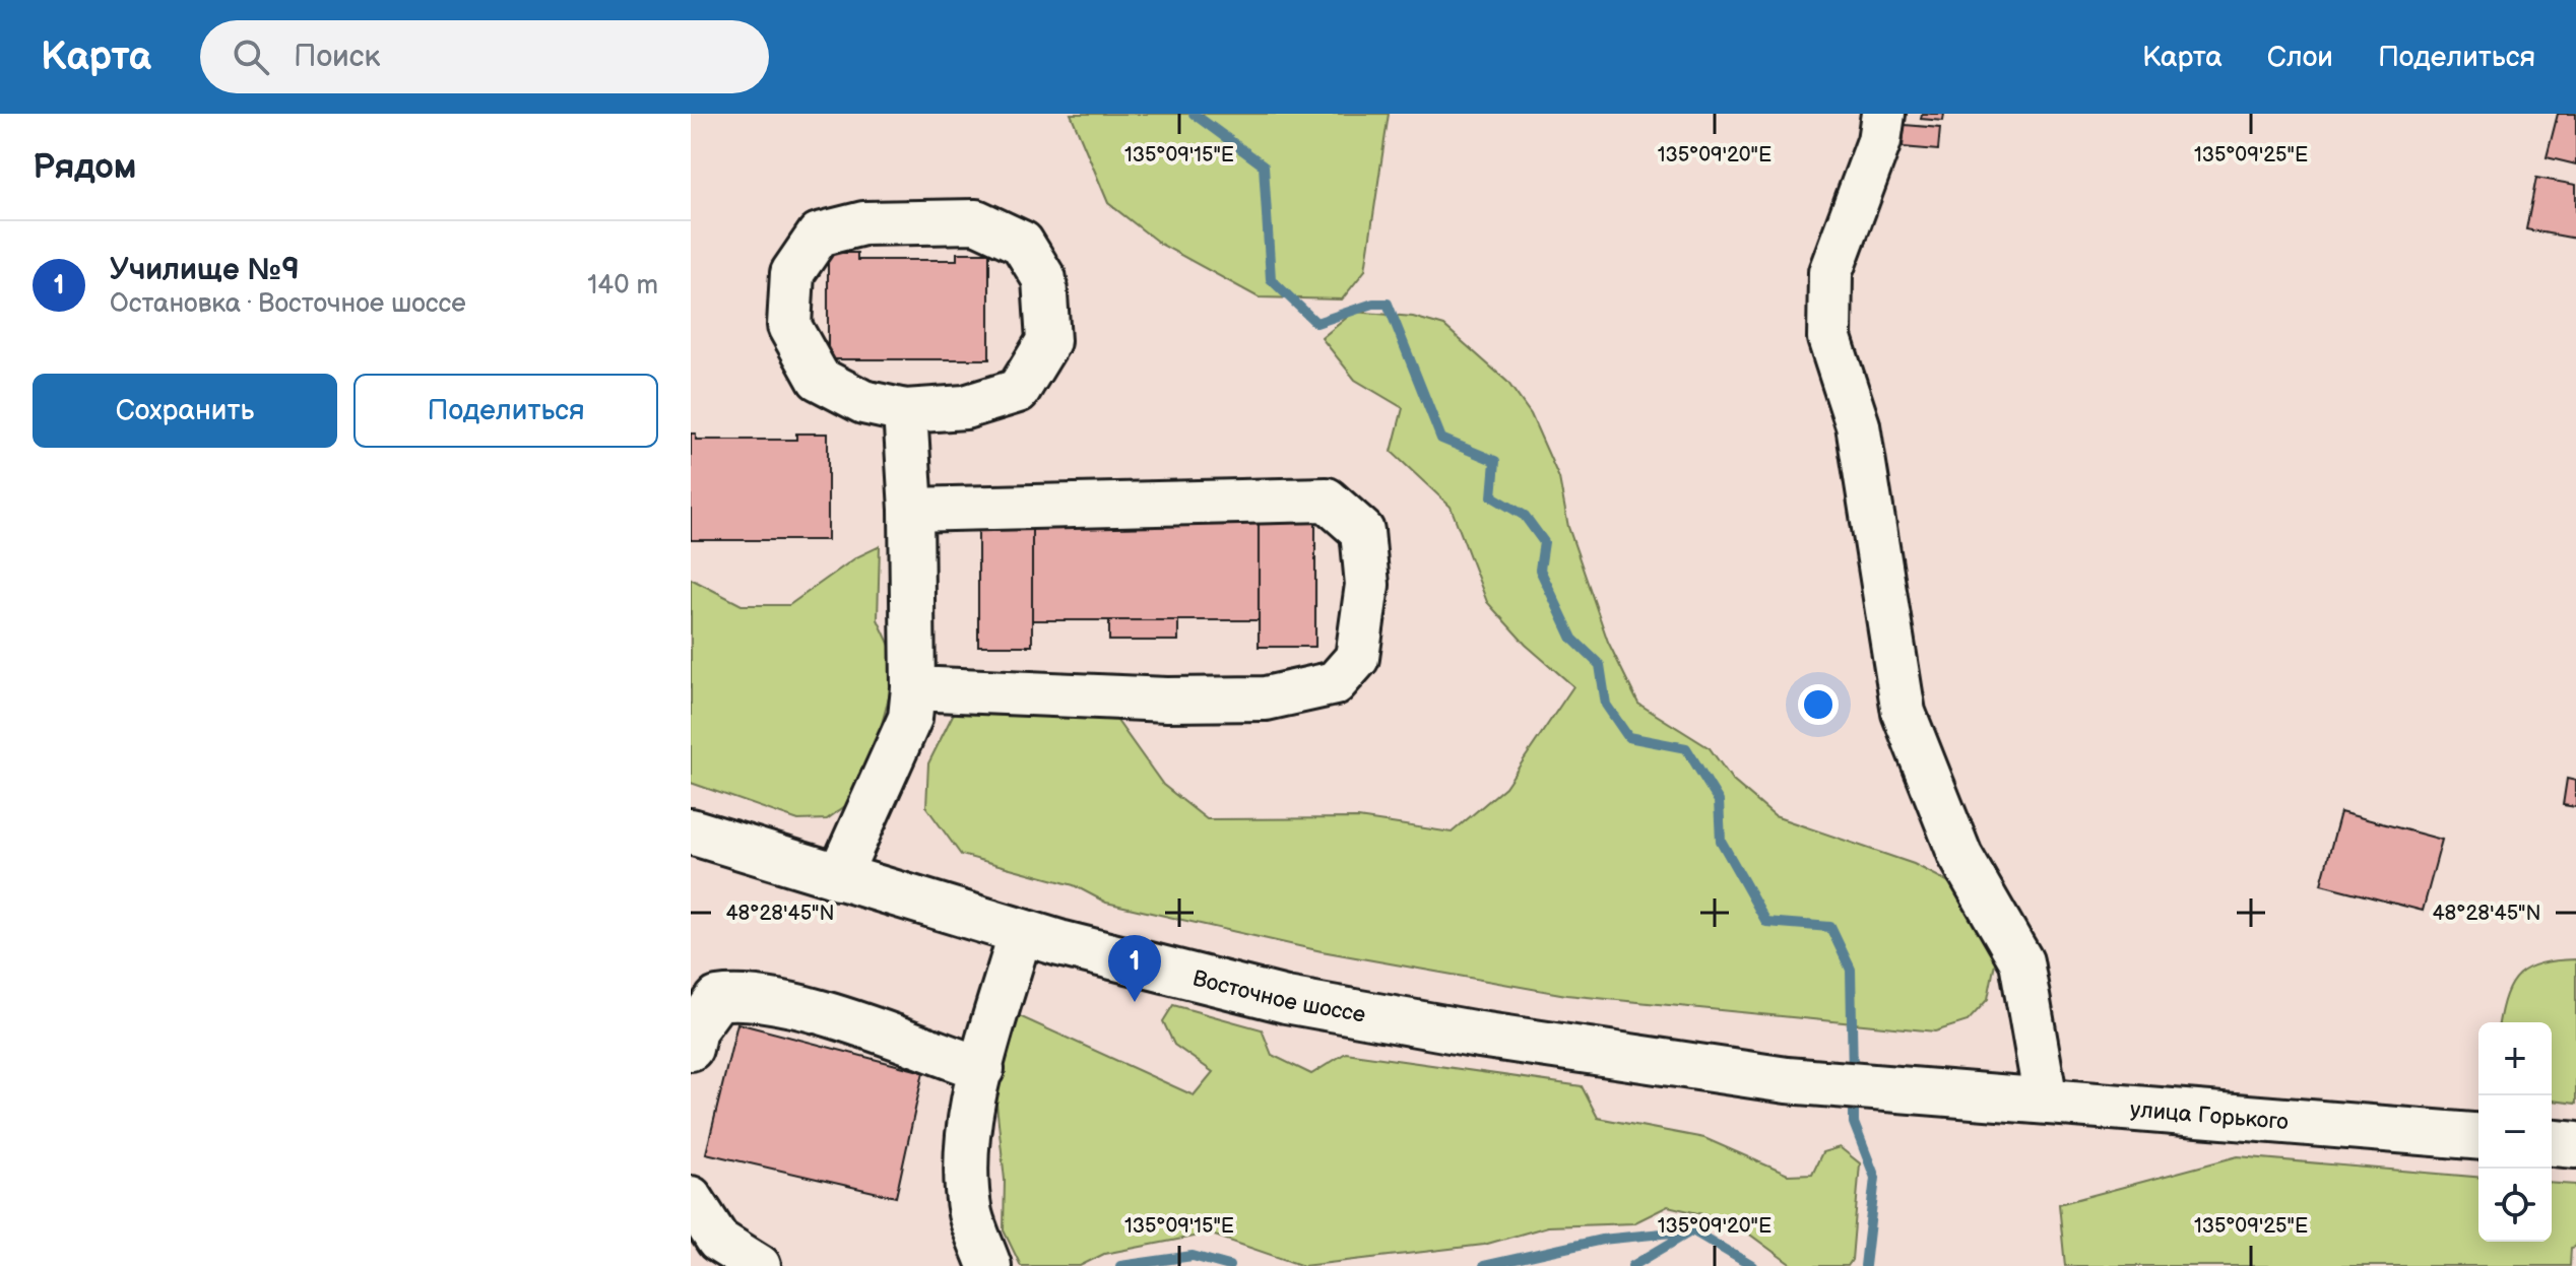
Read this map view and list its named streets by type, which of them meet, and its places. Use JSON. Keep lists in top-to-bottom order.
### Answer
{
  "streets": {
    "main road": ["Восточное шоссе", "улица Горького"]
  },
  "crossings": [
    ["Восточное шоссе", "улица Горького"]
  ],
  "page": {
    "header": "Карта",
    "search": "Поиск",
    "nav": ["Карта", "Слои", "Поделиться"],
    "heading": "Рядом",
    "list": [
      {
        "mark": "1",
        "name": "Училище №9",
        "note": "Остановка · Восточное шоссе",
        "value": "140 m"
      }
    ],
    "buttons": ["Сохранить", "Поделиться"],
    "pins": "1",
    "map_buttons": ["+", "−"]
  },
  "coordinates": [
    "135°09'15\"E",
    "135°09'20\"E",
    "135°09'25\"E",
    "48°28'45\"N"
  ]
}
